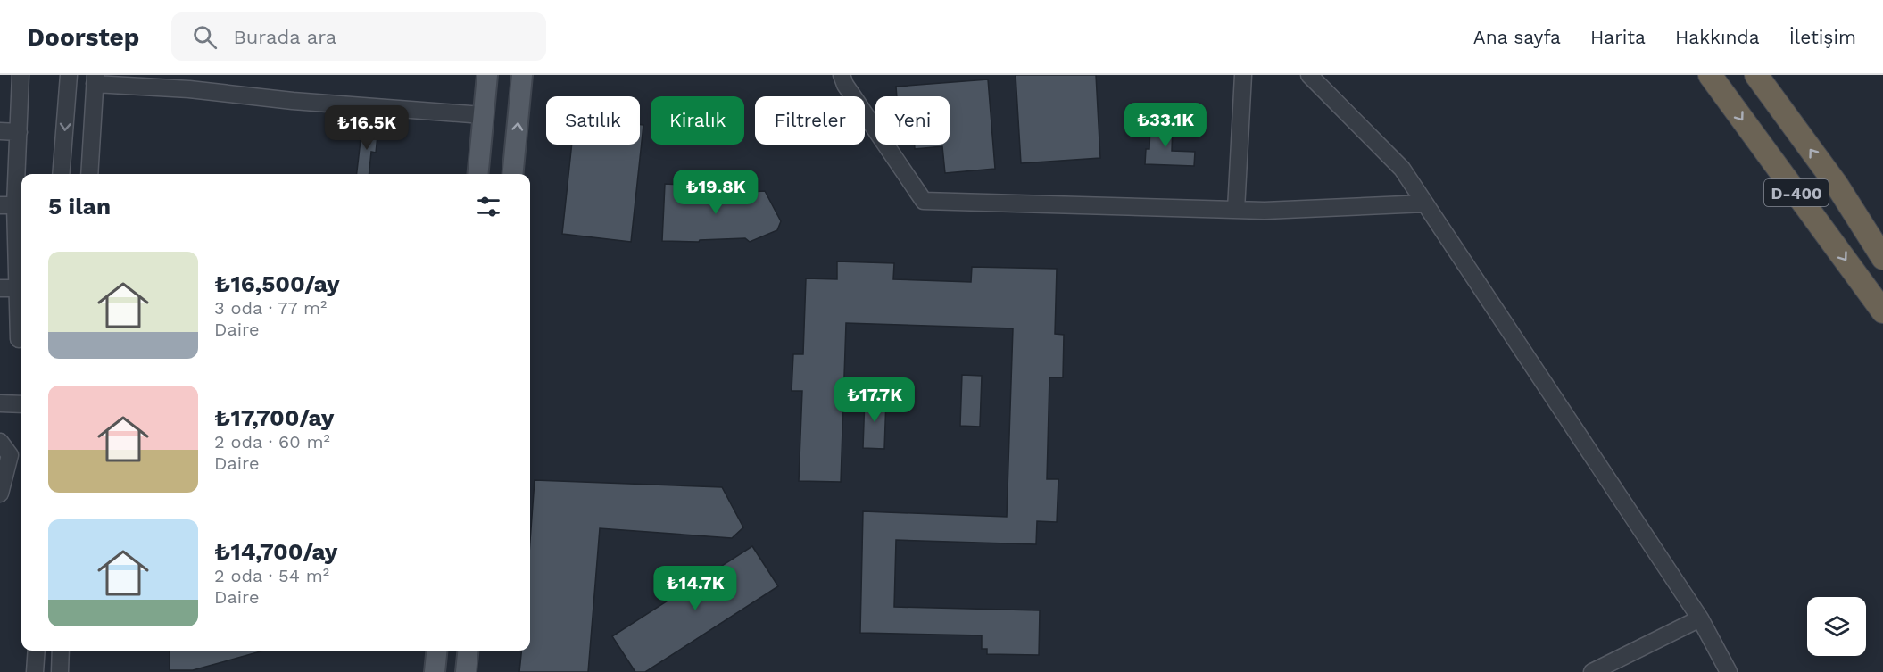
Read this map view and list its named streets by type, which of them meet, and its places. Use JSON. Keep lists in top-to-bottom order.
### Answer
{
  "streets": {
    "highway": ["D-400"]
  },
  "page": {
    "header": "Doorstep",
    "search": "Burada ara",
    "nav": [
      "Ana sayfa",
      "Harita",
      "Hakkında",
      "İletişim"
    ],
    "chip": [
      "Satılık",
      "Kiralık",
      "Filtreler",
      "Yeni"
    ],
    "price": [
      "₺33.1K",
      "₺16.5K",
      "₺19.8K",
      "₺17.7K",
      "₺14.7K"
    ],
    "heading": "5 ilan",
    "list": [
      {
        "name": "₺16,500/ay",
        "note": "3 oda · 77 m² · Daire"
      },
      {
        "name": "₺17,700/ay",
        "note": "2 oda · 60 m² · Daire"
      },
      {
        "name": "₺14,700/ay",
        "note": "2 oda · 54 m² · Daire"
      }
    ]
  }
}
